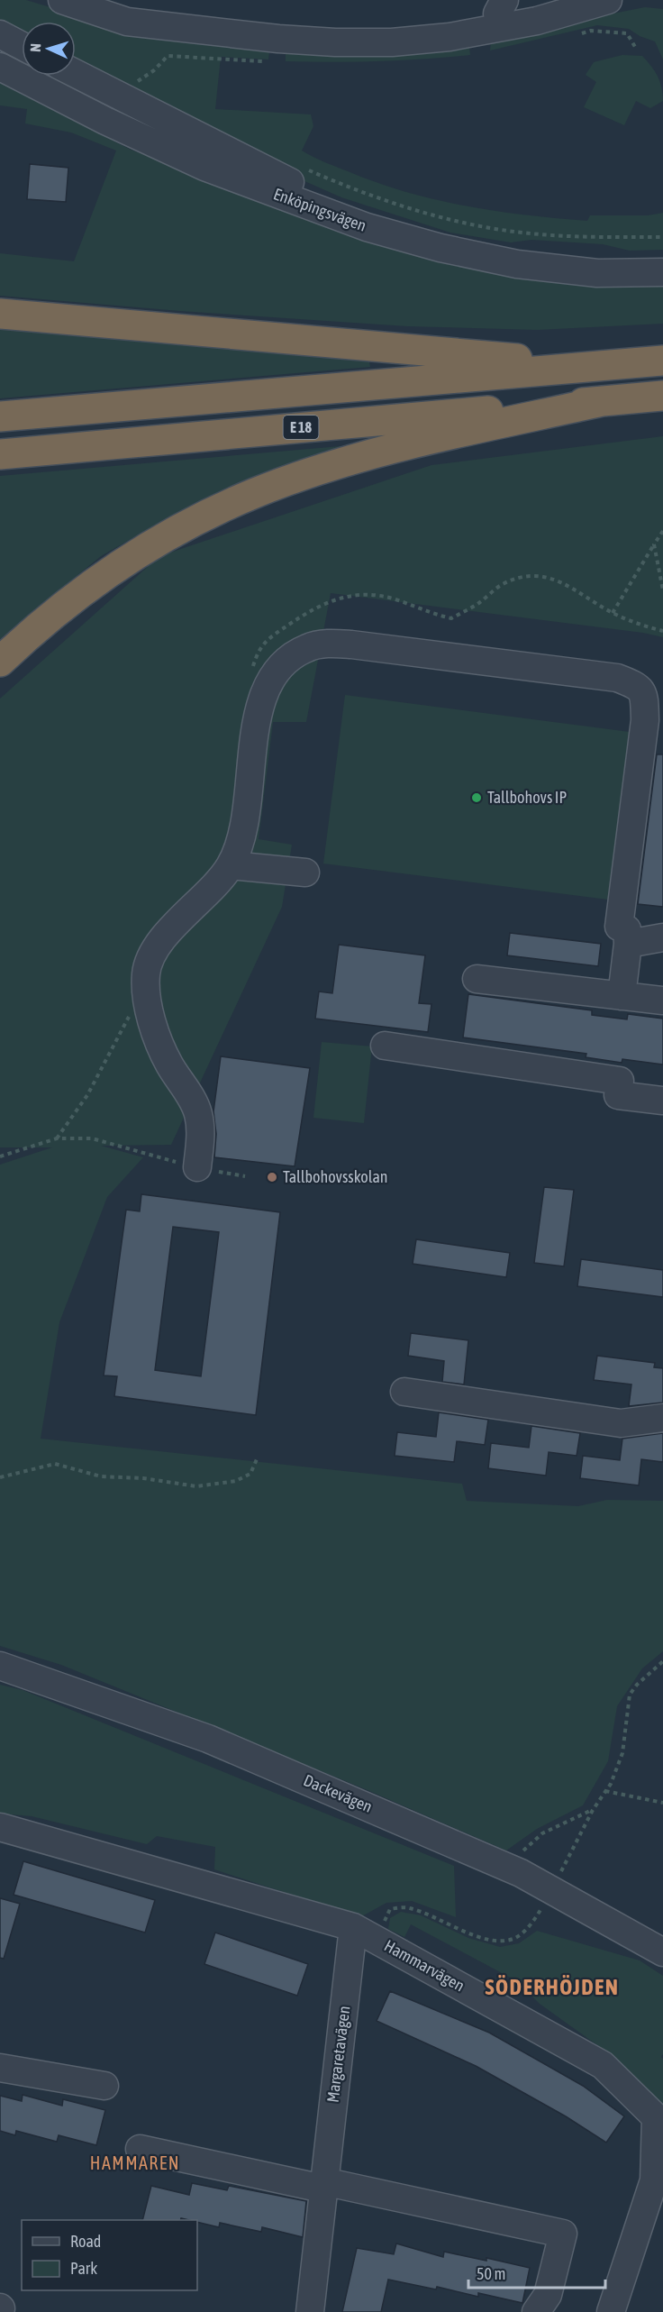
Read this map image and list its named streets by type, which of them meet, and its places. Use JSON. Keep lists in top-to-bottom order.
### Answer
{
  "streets": {
    "highway": ["E 18"],
    "street": [
      "Enköpingsvägen",
      "Dackevägen",
      "Hammarvägen",
      "Margaretavägen"
    ]
  },
  "crossings": [
    ["Hammarvägen", "Margaretavägen"]
  ],
  "districts": ["SÖDERHÖJDEN", "HAMMAREN"],
  "places": ["Tallbohovs IP", "Tallbohovsskolan"],
  "legend": ["Road", "Park"],
  "scale_bar": "50 m",
  "north": "left"
}
